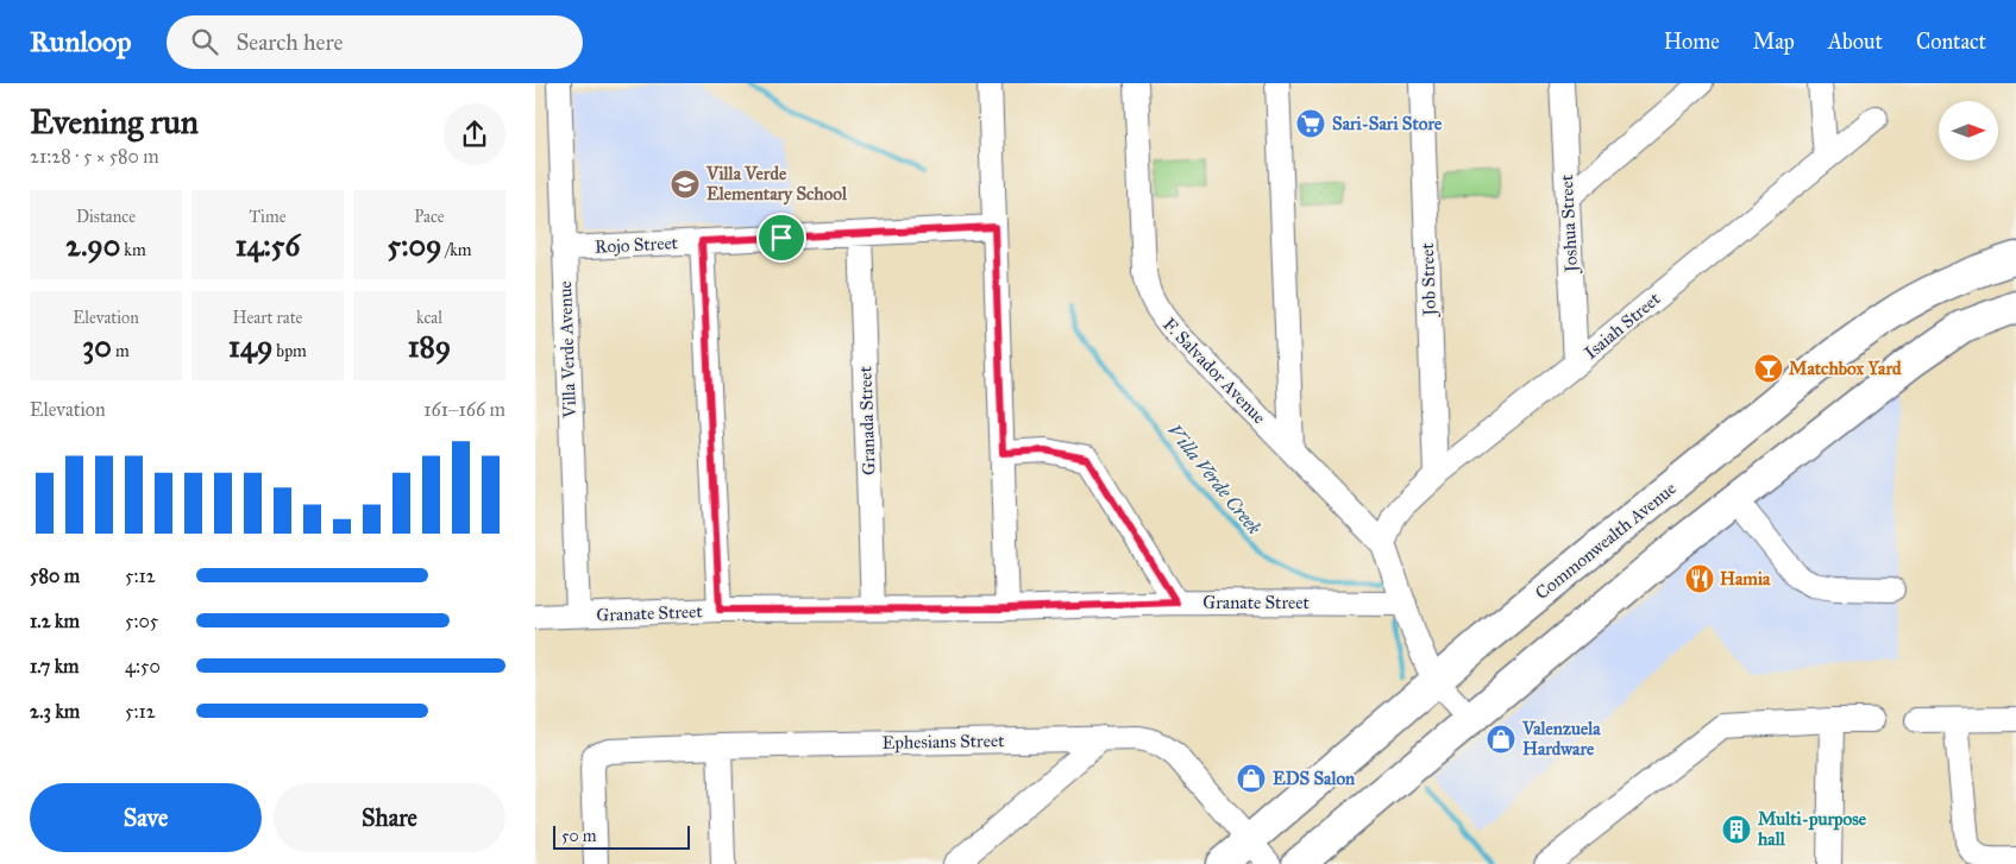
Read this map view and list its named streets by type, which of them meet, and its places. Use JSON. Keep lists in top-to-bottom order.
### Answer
{
  "streets": {
    "main road": ["Commonwealth Avenue"],
    "street": [
      "Joshua Street",
      "Rojo Street",
      "Job Street",
      "Isaiah Street",
      "Villa Verde Avenue",
      "F. Salvador Avenue",
      "Granada Street",
      "Granate Street",
      "Ephesians Street"
    ]
  },
  "crossings": [
    ["Joshua Street", "Isaiah Street"],
    ["Rojo Street", "Villa Verde Avenue"],
    ["Rojo Street", "Granada Street"],
    ["Job Street", "Isaiah Street"],
    ["Isaiah Street", "F. Salvador Avenue"],
    ["Villa Verde Avenue", "Granate Street"],
    ["Granada Street", "Granate Street"],
    ["Commonwealth Avenue", "Ephesians Street"]
  ],
  "water": ["Villa Verde Creek"],
  "places": {
    "supermarket": ["Sari-Sari Store"],
    "school or university": ["Villa Verde Elementary School"],
    "bar": ["Matchbox Yard"],
    "restaurant": ["Hamia"],
    "shop": ["Valenzuela Hardware", "EDS Salon"],
    "building": ["Multi-purpose hall"]
  },
  "scale_bar": "50 m",
  "north": "right",
  "page": {
    "header": "Runloop",
    "search": "Search here",
    "nav": [
      "Home",
      "Map",
      "About",
      "Contact"
    ],
    "heading": ["Evening run", "21:28 · 5 × 580 m"],
    "stats": [
      ["Distance", "2.90 km"],
      ["Time", "14:56"],
      ["Pace", "5:09 /km"],
      ["Elevation", "30 m"],
      ["Heart rate", "149 bpm"],
      ["kcal", "189"]
    ],
    "chart": ["Elevation", "161–166 m"],
    "list": [
      {
        "name": "580 m",
        "note": "5:12"
      },
      {
        "name": "1.2 km",
        "note": "5:05"
      },
      {
        "name": "1.7 km",
        "note": "4:50"
      },
      {
        "name": "2.3 km",
        "note": "5:12"
      }
    ],
    "buttons": ["Save", "Share"],
    "scale": "50 m"
  }
}
